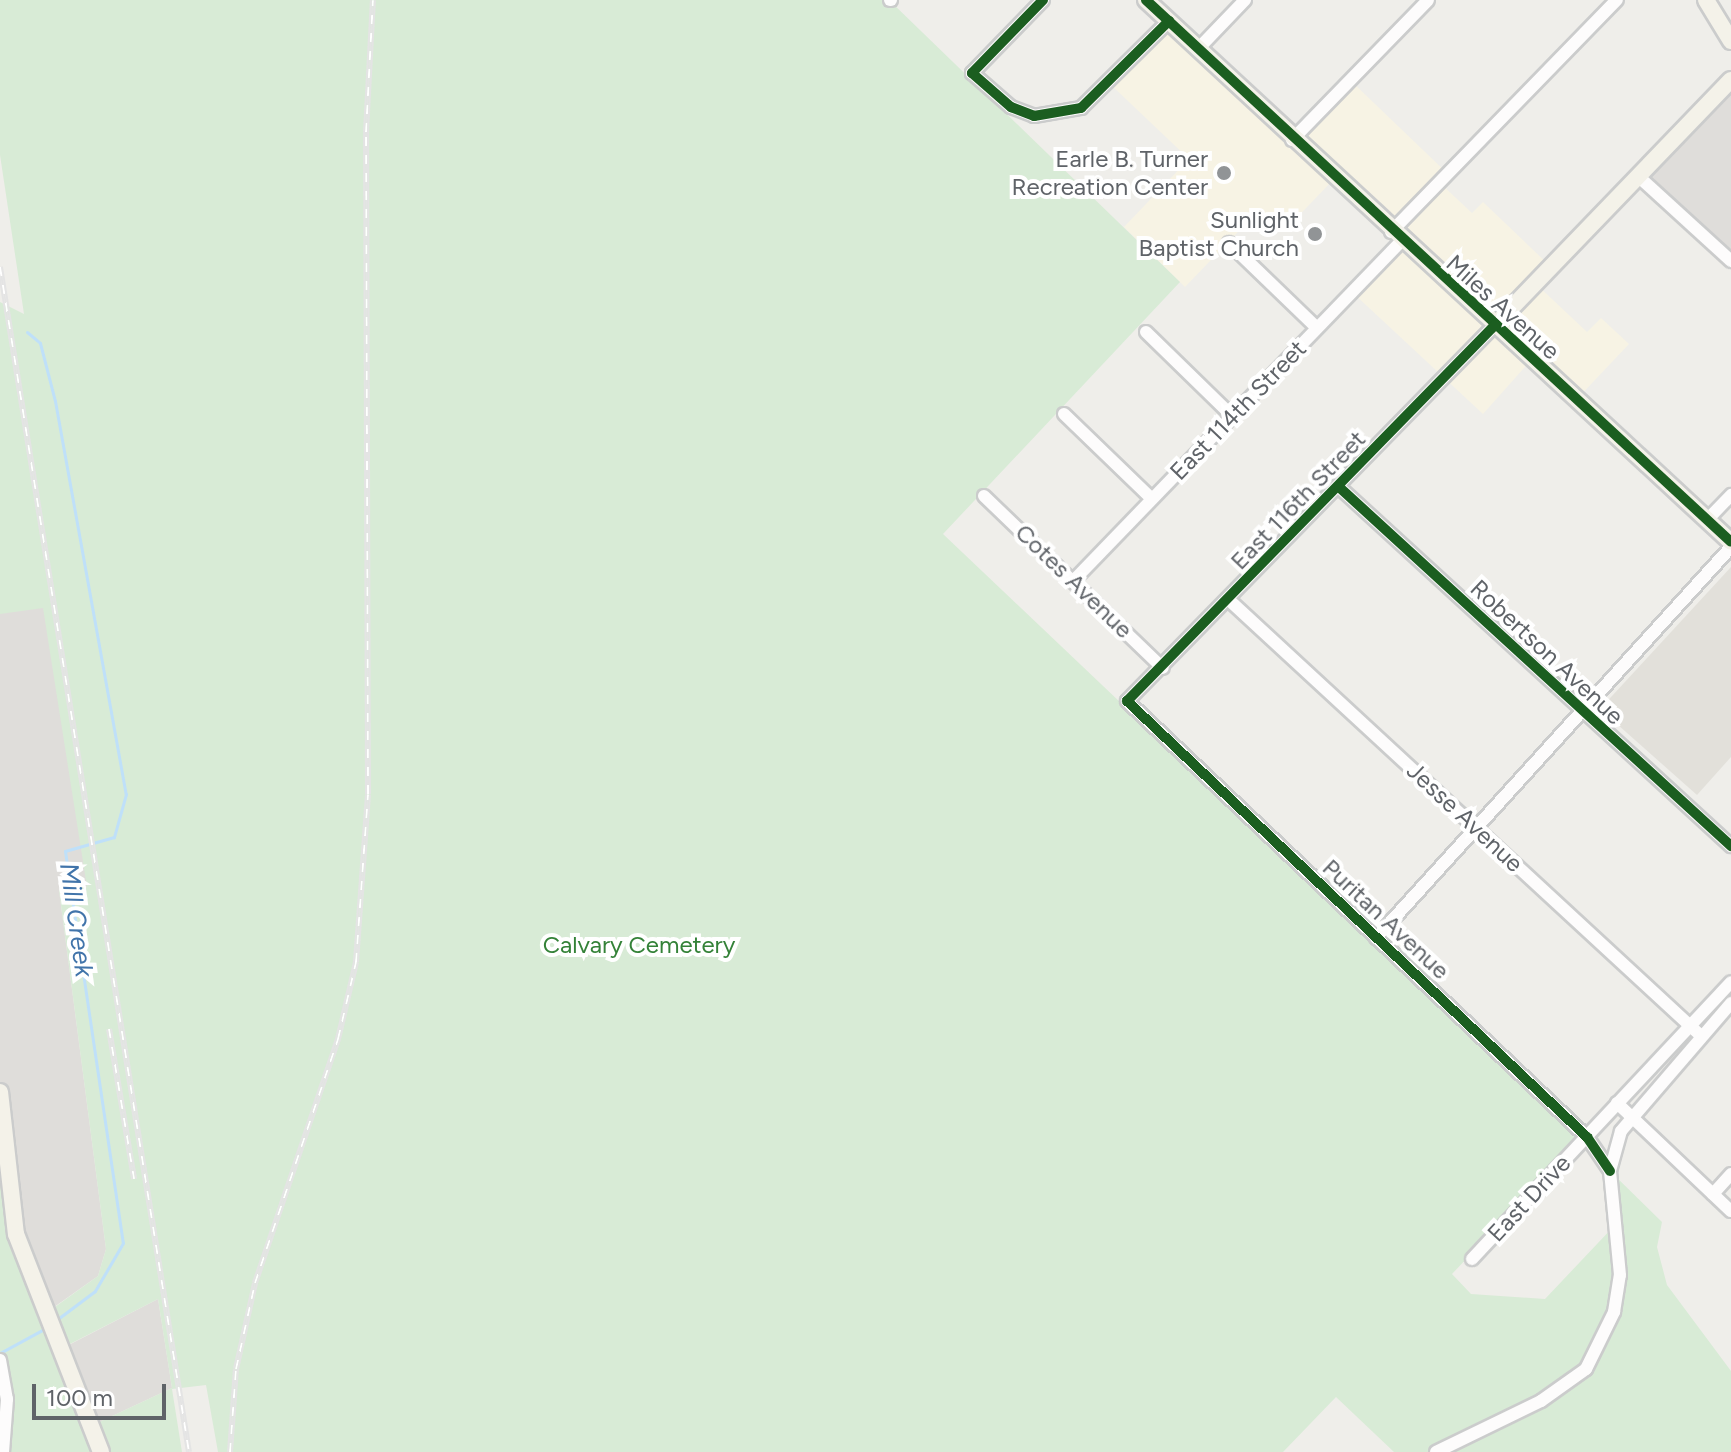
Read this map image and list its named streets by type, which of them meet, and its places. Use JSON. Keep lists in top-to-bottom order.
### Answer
{
  "streets": {
    "main road": ["Miles Avenue", "East 116th Street"],
    "street": [
      "East 114th Street",
      "Cotes Avenue",
      "Robertson Avenue",
      "Jesse Avenue",
      "Puritan Avenue",
      "East Drive"
    ]
  },
  "crossings": [
    ["Miles Avenue", "East 114th Street"],
    ["Miles Avenue", "East 116th Street"],
    ["East 114th Street", "Cotes Avenue"],
    ["East 116th Street", "Cotes Avenue"],
    ["East 116th Street", "Robertson Avenue"],
    ["East 116th Street", "Jesse Avenue"],
    ["East 116th Street", "Puritan Avenue"],
    ["Jesse Avenue", "East Drive"],
    ["Puritan Avenue", "East Drive"]
  ],
  "water": ["Mill Creek"],
  "parks": ["Calvary Cemetery"],
  "places": ["Earle B. Turner Recreation Center", "Sunlight Baptist Church"],
  "scale_bar": "100 m"
}
